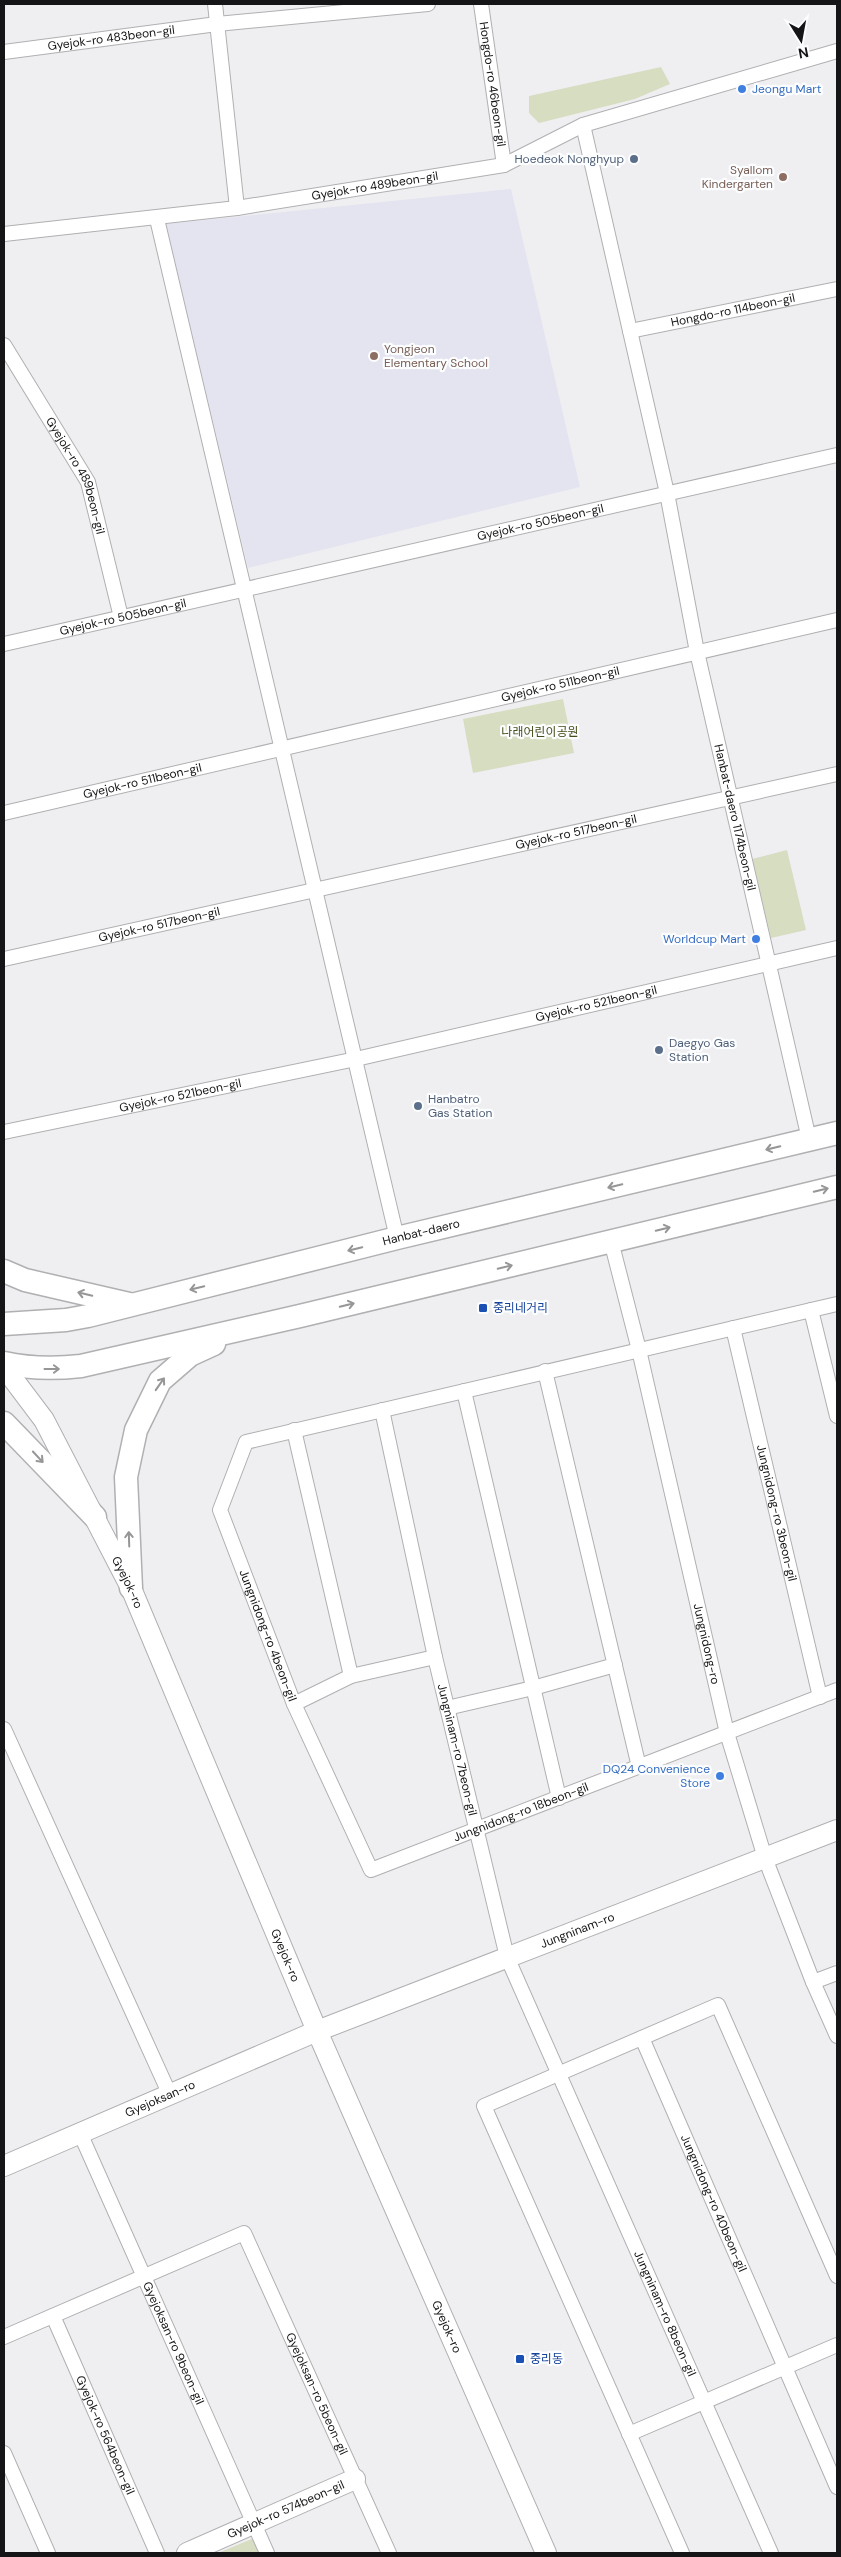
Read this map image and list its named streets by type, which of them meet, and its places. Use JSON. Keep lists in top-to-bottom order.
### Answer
{
  "streets": {
    "main road": [
      "Hanbat-daero",
      "Gyejok-ro",
      "Jungninam-ro",
      "Gyejoksan-ro",
      "Gyejok-ro 574beon-gil"
    ],
    "street": [
      "Gyejok-ro 483beon-gil",
      "Hongdo-ro 46beon-gil",
      "Gyejok-ro 489beon-gil",
      "Hongdo-ro 114beon-gil",
      "Gyejok-ro 505beon-gil",
      "Gyejok-ro 511beon-gil",
      "Hanbat-daero 1174beon-gil",
      "Gyejok-ro 517beon-gil",
      "Gyejok-ro 521beon-gil",
      "Jungnidong-ro 3beon-gil",
      "Jungnidong-ro 4beon-gil",
      "Jungnidong-ro",
      "Jungninam-ro 7beon-gil",
      "Jungnidong-ro 18beon-gil",
      "Jungnidong-ro 40beon-gil",
      "Jungninam-ro 8beon-gil",
      "Gyejoksan-ro 9beon-gil",
      "Gyejoksan-ro 5beon-gil",
      "Gyejok-ro 564beon-gil"
    ]
  },
  "crossings": [
    ["Hongdo-ro 46beon-gil", "Gyejok-ro 489beon-gil"],
    ["Gyejok-ro 489beon-gil", "Gyejok-ro 505beon-gil"],
    ["Gyejok-ro 505beon-gil", "Hanbat-daero 1174beon-gil"],
    ["Gyejok-ro 511beon-gil", "Hanbat-daero 1174beon-gil"],
    ["Hanbat-daero 1174beon-gil", "Gyejok-ro 517beon-gil"],
    ["Hanbat-daero 1174beon-gil", "Gyejok-ro 521beon-gil"],
    ["Hanbat-daero 1174beon-gil", "Hanbat-daero"],
    ["Jungnidong-ro 3beon-gil", "Jungnidong-ro 18beon-gil"],
    ["Gyejok-ro", "Jungninam-ro"],
    ["Gyejok-ro", "Gyejoksan-ro"],
    ["Jungnidong-ro 4beon-gil", "Jungnidong-ro"],
    ["Jungnidong-ro 4beon-gil", "Jungninam-ro 7beon-gil"],
    ["Jungnidong-ro 4beon-gil", "Jungnidong-ro 18beon-gil"],
    ["Jungnidong-ro", "Jungnidong-ro 18beon-gil"],
    ["Jungnidong-ro", "Jungninam-ro"],
    ["Jungninam-ro 7beon-gil", "Jungnidong-ro 18beon-gil"],
    ["Jungninam-ro 7beon-gil", "Jungninam-ro"],
    ["Jungninam-ro 7beon-gil", "Jungninam-ro 8beon-gil"],
    ["Jungninam-ro", "Gyejoksan-ro"],
    ["Jungninam-ro", "Jungninam-ro 8beon-gil"],
    ["Gyejoksan-ro", "Gyejoksan-ro 9beon-gil"],
    ["Gyejoksan-ro 9beon-gil", "Gyejoksan-ro 5beon-gil"],
    ["Gyejoksan-ro 9beon-gil", "Gyejok-ro 574beon-gil"],
    ["Gyejoksan-ro 5beon-gil", "Gyejok-ro 574beon-gil"]
  ],
  "parks": ["나래어린이공원"],
  "places": {
    "other": [
      "Jeongu Mart",
      "Hoedeok Nonghyup",
      "Syallom Kindergarten",
      "Yongjeon Elementary School",
      "Worldcup Mart",
      "Daegyo Gas Station",
      "Hanbatro Gas Station",
      "DQ24 Convenience Store"
    ],
    "transit": ["중리네거리", "중리동"]
  },
  "north": "bottom"
}
